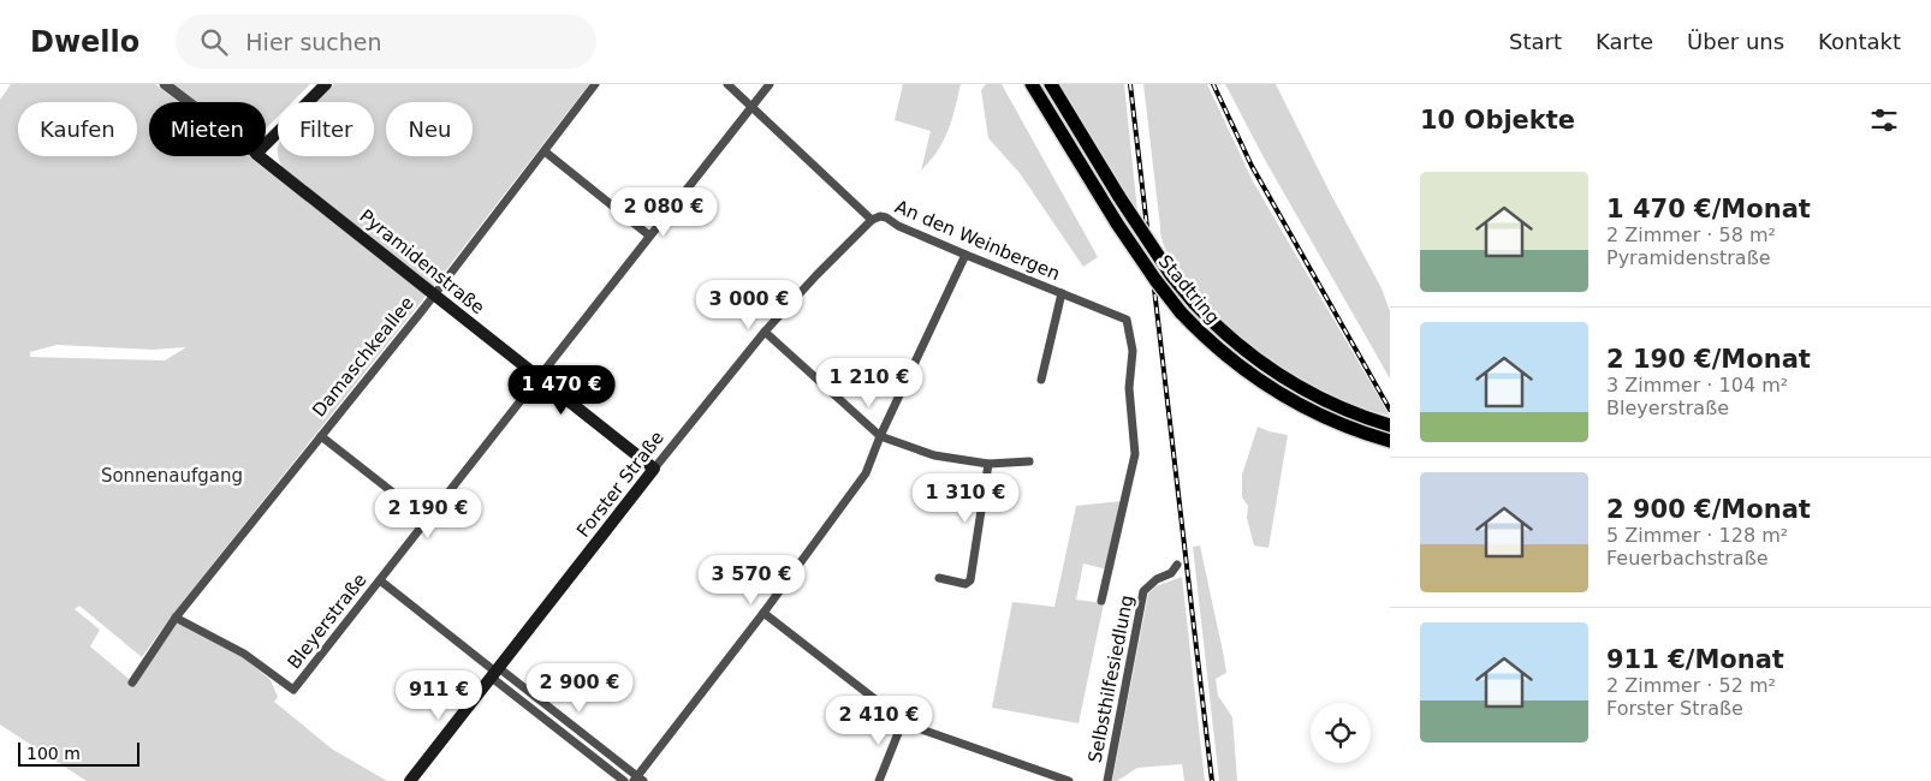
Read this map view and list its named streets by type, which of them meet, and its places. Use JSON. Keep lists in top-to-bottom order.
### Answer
{
  "streets": {
    "main road": ["Pyramidenstraße", "Stadtring", "Forster Straße"],
    "street": [
      "An den Weinbergen",
      "Damaschkeallee",
      "Bleyerstraße",
      "Selbsthilfesiedlung"
    ]
  },
  "crossings": [
    ["An den Weinbergen", "Forster Straße"],
    ["An den Weinbergen", "Bleyerstraße"],
    ["An den Weinbergen", "Selbsthilfesiedlung"],
    ["Pyramidenstraße", "Damaschkeallee"],
    ["Pyramidenstraße", "Forster Straße"],
    ["Pyramidenstraße", "Bleyerstraße"],
    ["Damaschkeallee", "Bleyerstraße"]
  ],
  "parks": ["Sonnenaufgang"],
  "scale_bar": "100 m",
  "page": {
    "header": "Dwello",
    "search": "Hier suchen",
    "nav": [
      "Start",
      "Karte",
      "Über uns",
      "Kontakt"
    ],
    "heading": "10 Objekte",
    "chip": [
      "Kaufen",
      "Mieten",
      "Filter",
      "Neu"
    ],
    "list": [
      {
        "name": "1 470 €/Monat",
        "note": "2 Zimmer · 58 m² · Pyramidenstraße"
      },
      {
        "name": "2 190 €/Monat",
        "note": "3 Zimmer · 104 m² · Bleyerstraße"
      },
      {
        "name": "2 900 €/Monat",
        "note": "5 Zimmer · 128 m² · Feuerbachstraße"
      },
      {
        "name": "911 €/Monat",
        "note": "2 Zimmer · 52 m² · Forster Straße"
      }
    ],
    "price": [
      "2 080 €",
      "3 000 €",
      "1 210 €",
      "1 470 €",
      "1 310 €",
      "2 190 €",
      "3 570 €",
      "2 900 €",
      "911 €",
      "2 410 €"
    ],
    "scale": "100 m"
  }
}
